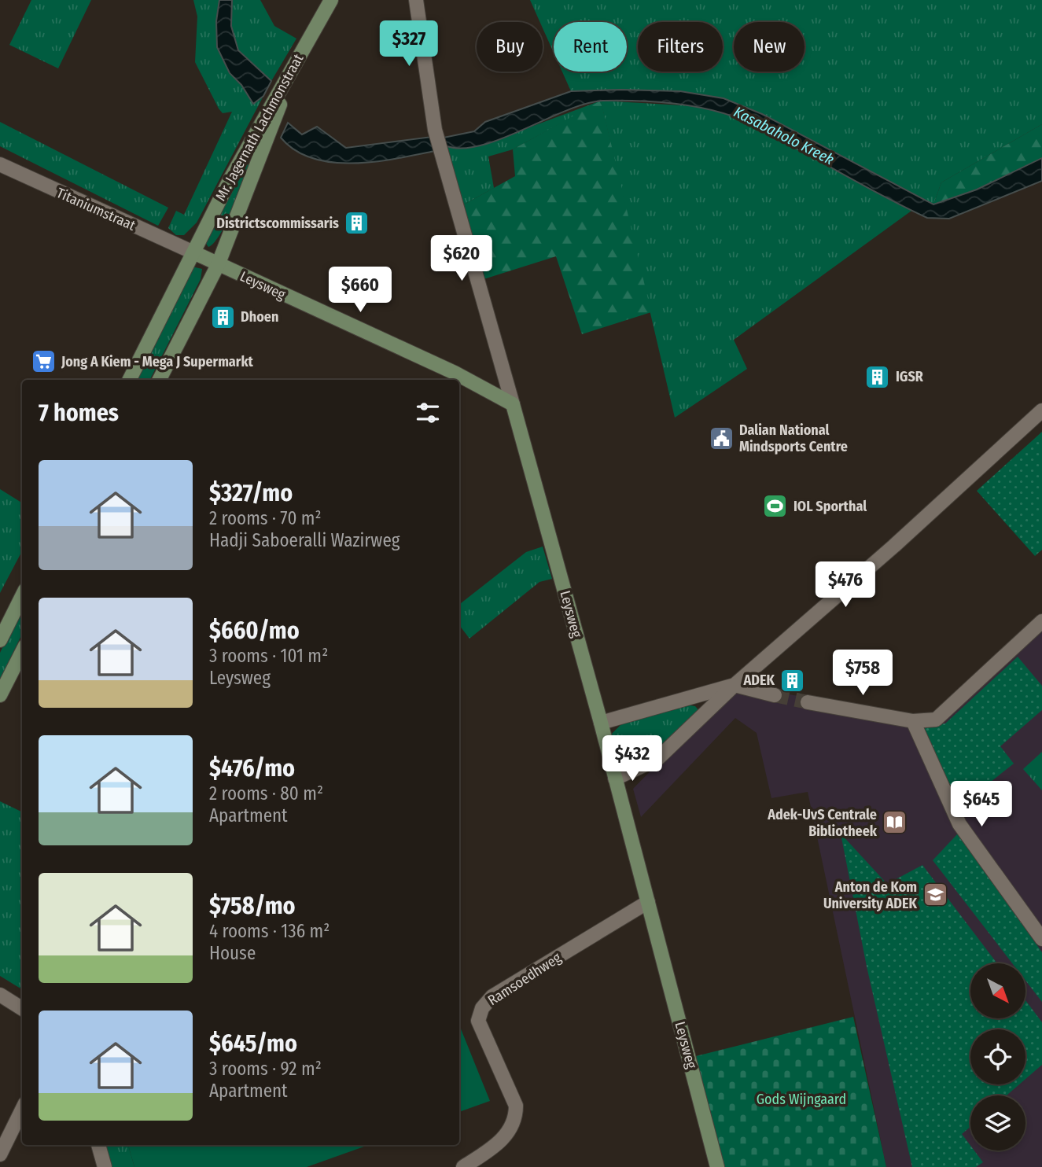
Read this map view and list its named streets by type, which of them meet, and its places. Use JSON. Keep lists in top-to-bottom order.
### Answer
{
  "streets": {
    "street": [
      "Mr. Jagernath Lachmonstraat",
      "Titaniumstraat",
      "Leysweg",
      "Ramsoedhweg"
    ]
  },
  "crossings": [
    ["Mr. Jagernath Lachmonstraat", "Titaniumstraat"],
    ["Mr. Jagernath Lachmonstraat", "Leysweg"],
    ["Titaniumstraat", "Leysweg"],
    ["Leysweg", "Ramsoedhweg"]
  ],
  "water": ["Kasabaholo Kreek"],
  "parks": ["Gods Wijngaard"],
  "places": {
    "building": [
      "Districtscommissaris",
      "Dhoen",
      "IGSR",
      "ADEK"
    ],
    "supermarket": ["Jong A Kiem - Mega J Supermarkt"],
    "public building": ["Dalian National Mindsports Centre"],
    "sports": ["IOL Sporthal"],
    "library": ["Adek-UvS Centrale Bibliotheek"],
    "school or university": ["Anton de Kom University ADEK"]
  },
  "north": "bottom right",
  "page": {
    "price": [
      "$327",
      "$620",
      "$660",
      "$476",
      "$758",
      "$432",
      "$645"
    ],
    "chip": [
      "Buy",
      "Rent",
      "Filters",
      "New"
    ],
    "heading": "7 homes",
    "list": [
      {
        "name": "$327/mo",
        "note": "2 rooms · 70 m² · Hadji Saboeralli Wazirweg"
      },
      {
        "name": "$660/mo",
        "note": "3 rooms · 101 m² · Leysweg"
      },
      {
        "name": "$476/mo",
        "note": "2 rooms · 80 m² · Apartment"
      },
      {
        "name": "$758/mo",
        "note": "4 rooms · 136 m² · House"
      },
      {
        "name": "$645/mo",
        "note": "3 rooms · 92 m² · Apartment"
      }
    ]
  }
}
